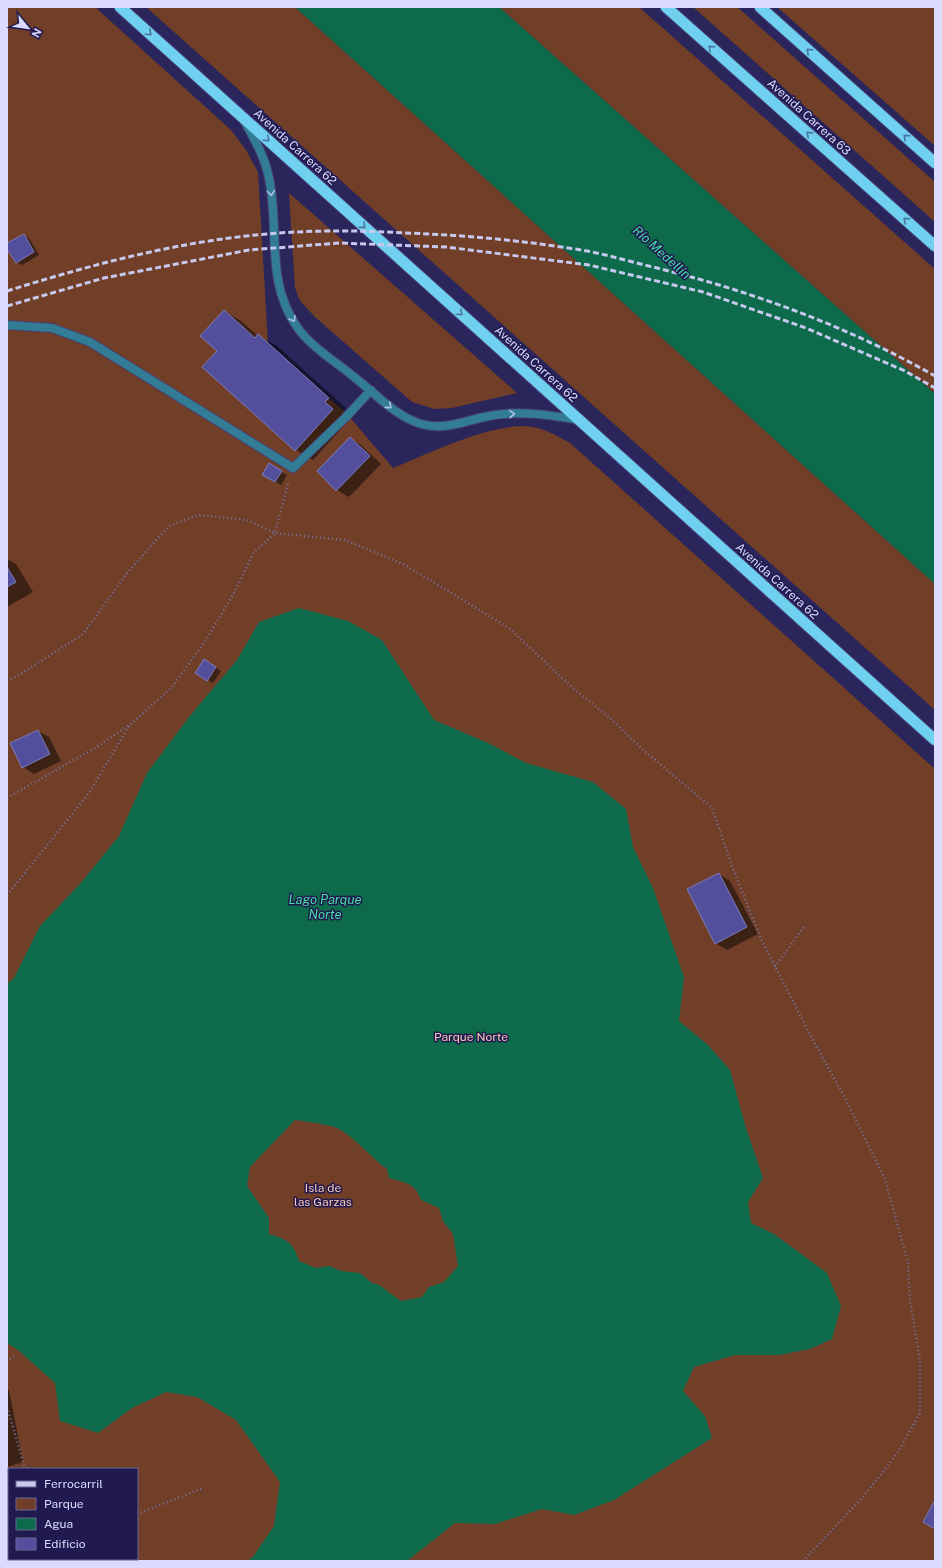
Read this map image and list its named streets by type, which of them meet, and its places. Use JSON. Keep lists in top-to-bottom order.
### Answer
{
  "streets": {
    "highway": ["Avenida Carrera 63", "Avenida Carrera 62"]
  },
  "one_way": ["Avenida Carrera 62"],
  "water": ["Río Medellín", "Lago Parque Norte"],
  "parks": ["Parque Norte", "Isla de las Garzas"],
  "legend": [
    "Ferrocarril",
    "Parque",
    "Agua",
    "Edificio"
  ],
  "north": "bottom right"
}
